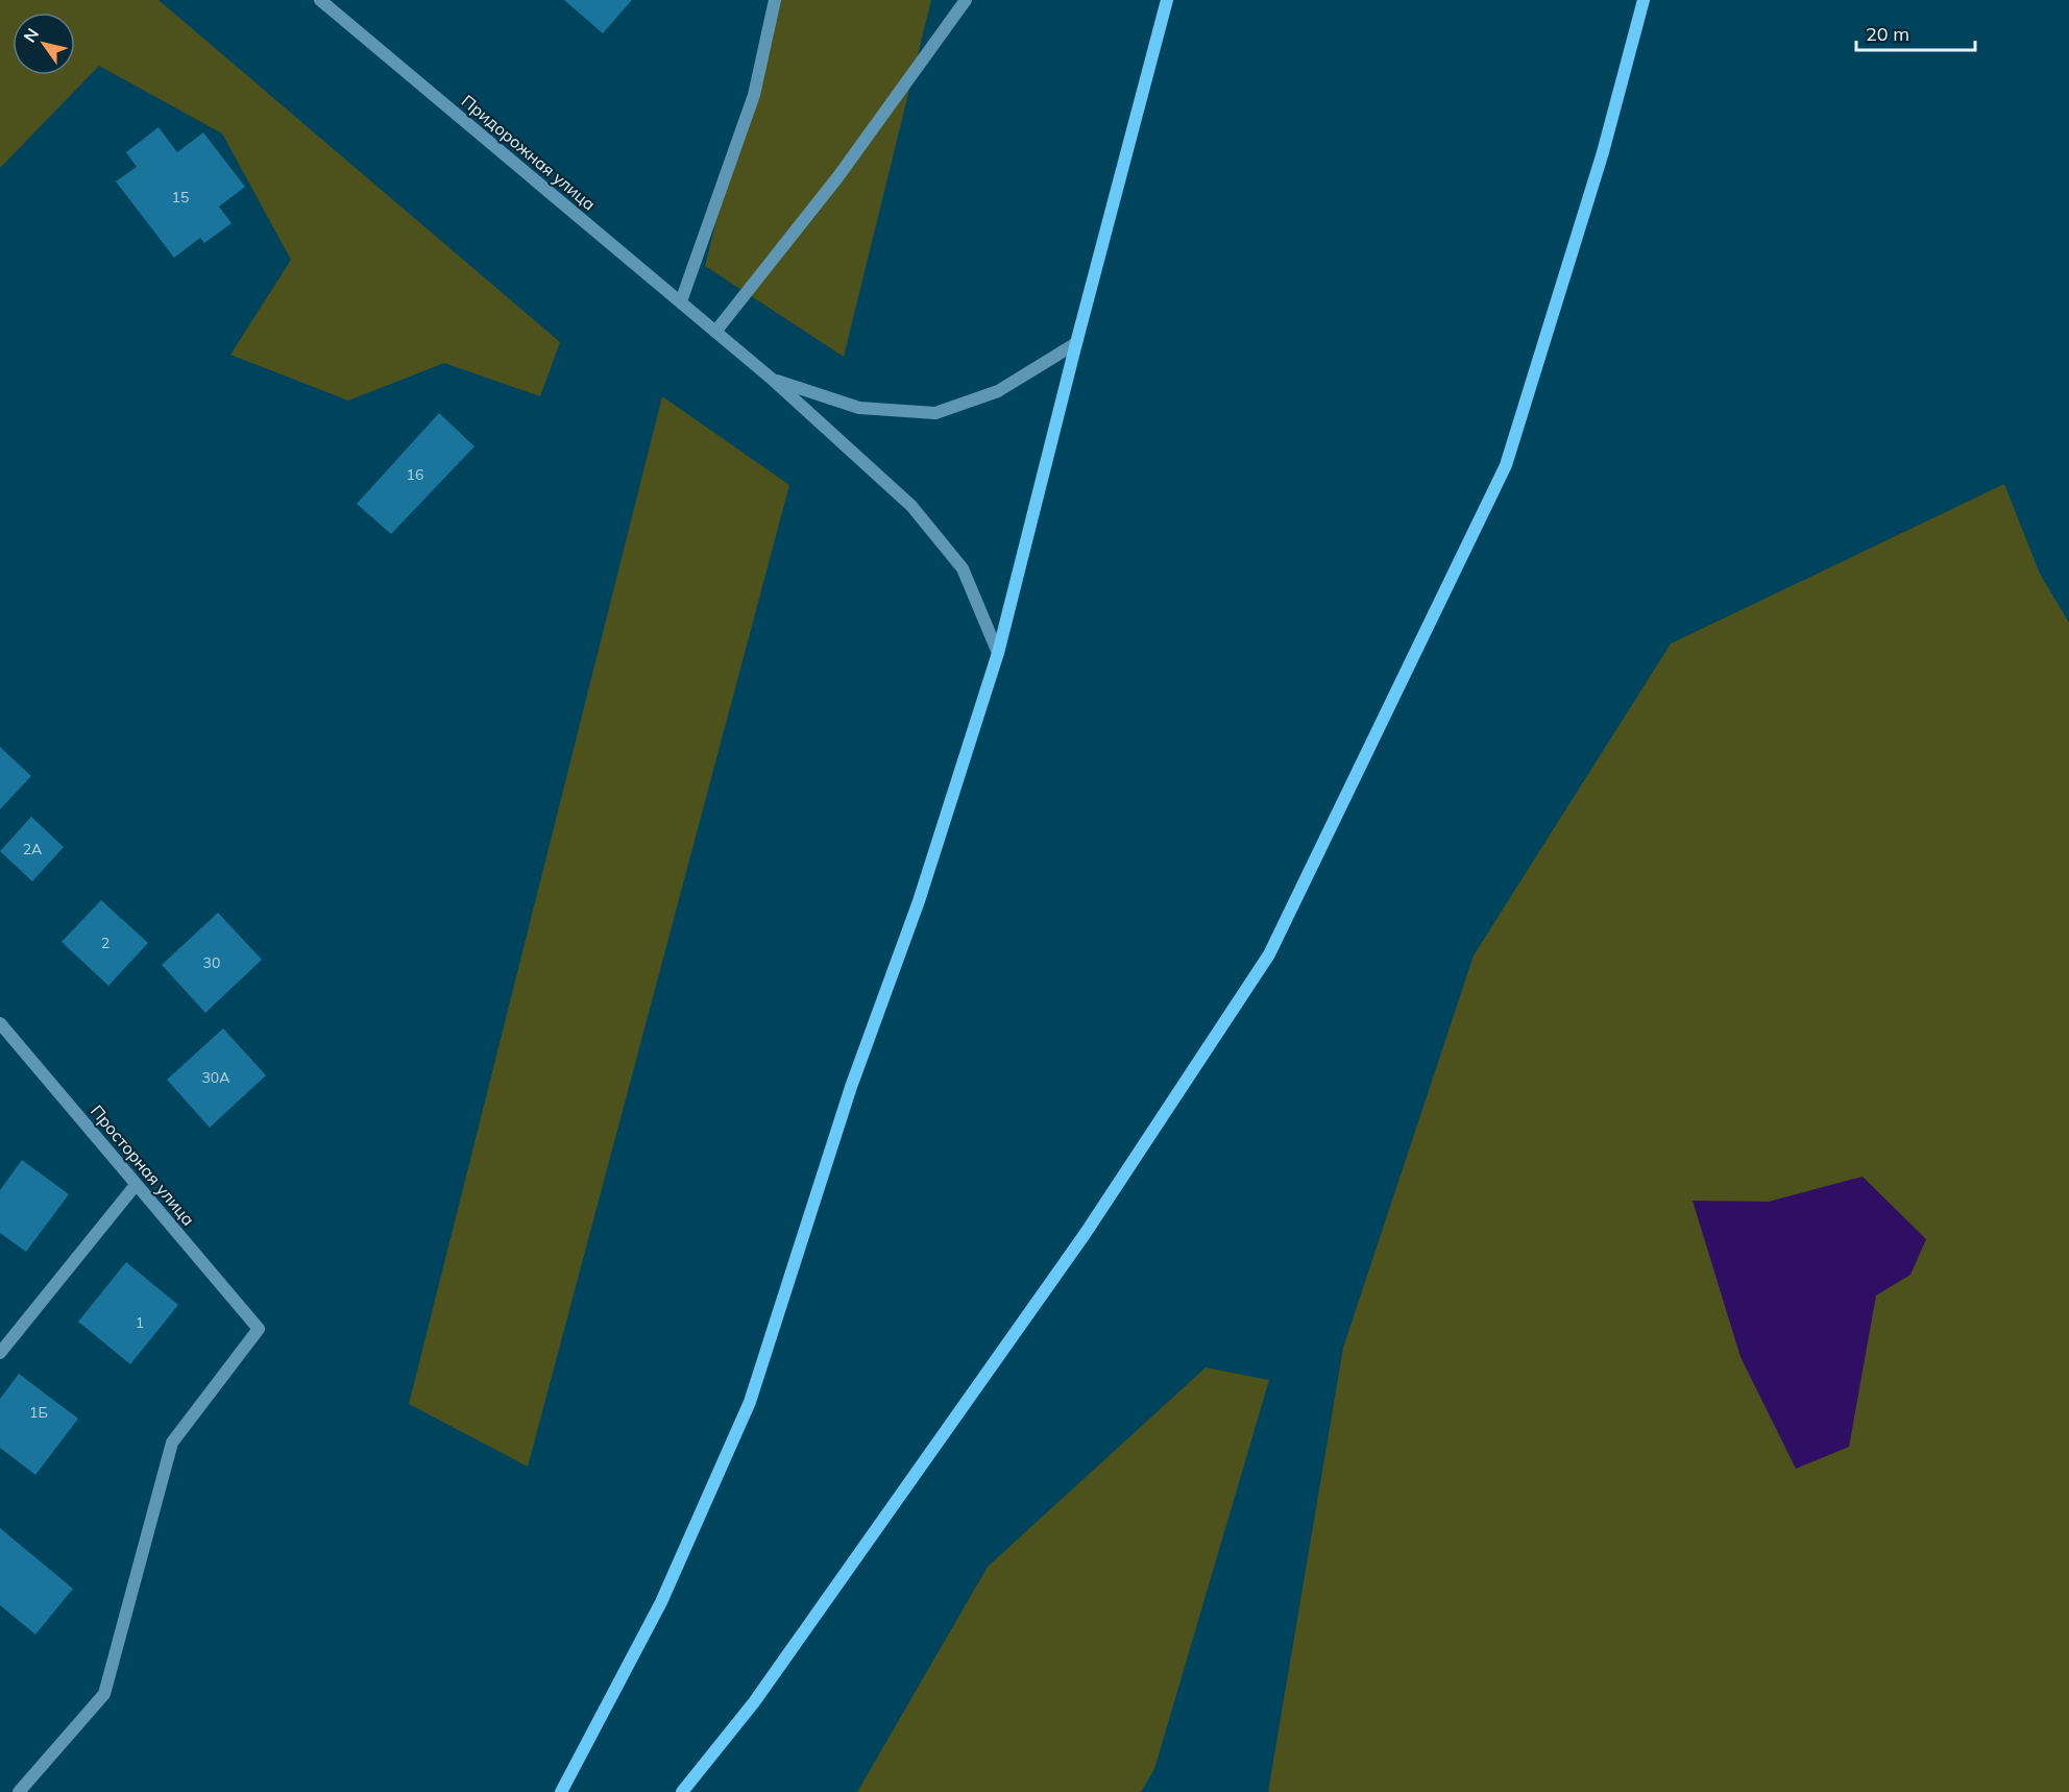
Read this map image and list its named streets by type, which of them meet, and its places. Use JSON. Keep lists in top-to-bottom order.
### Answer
{
  "streets": {
    "street": ["Придорожная улица", "Просторная улица"]
  },
  "house_numbers": [
    "15",
    "16",
    "2А",
    "2",
    "30",
    "30А",
    "1",
    "1Б"
  ],
  "scale_bar": "20 m",
  "north": "top left"
}
